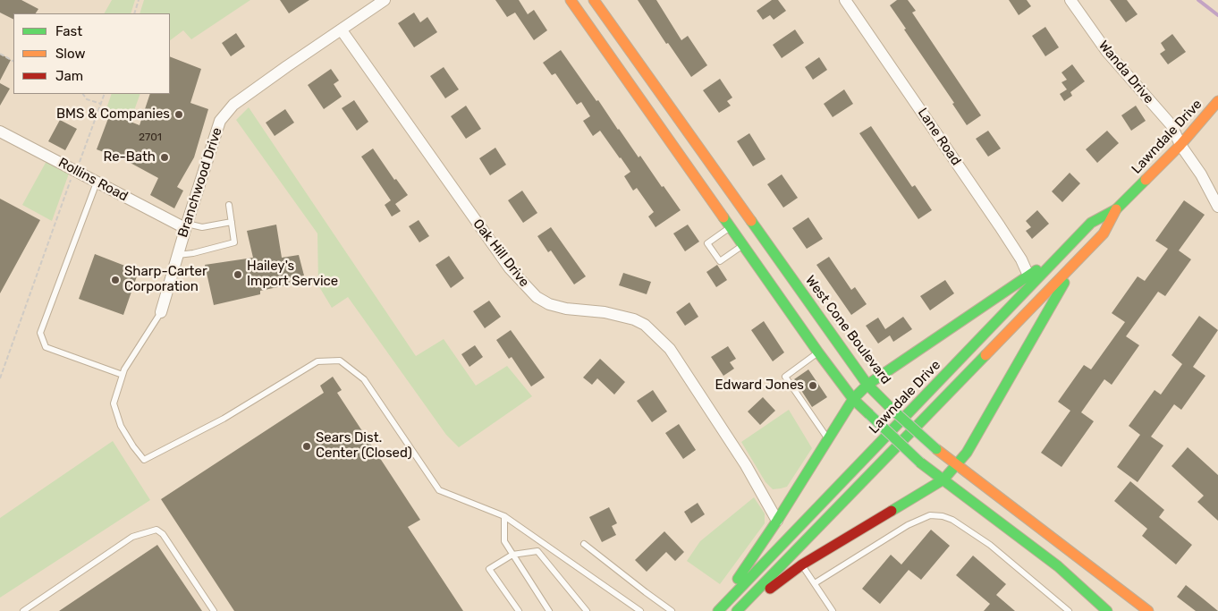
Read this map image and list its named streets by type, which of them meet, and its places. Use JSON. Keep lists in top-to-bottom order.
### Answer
{
  "streets": {
    "main road": ["Lawndale Drive", "West Cone Boulevard"],
    "street": [
      "Wanda Drive",
      "Lane Road",
      "Rollins Road",
      "Branchwood Drive",
      "Oak Hill Drive"
    ]
  },
  "crossings": [
    ["Wanda Drive", "Lawndale Drive"],
    ["Rollins Road", "Branchwood Drive"],
    ["Branchwood Drive", "Oak Hill Drive"]
  ],
  "places": [
    "BMS & Companies",
    "Re-Bath",
    "Hailey's Import Service",
    "Sharp-Carter Corporation",
    "Edward Jones",
    "Sears Dist. Center (Closed)"
  ],
  "house_numbers": ["2701"],
  "legend": ["Fast", "Slow", "Jam"]
}
